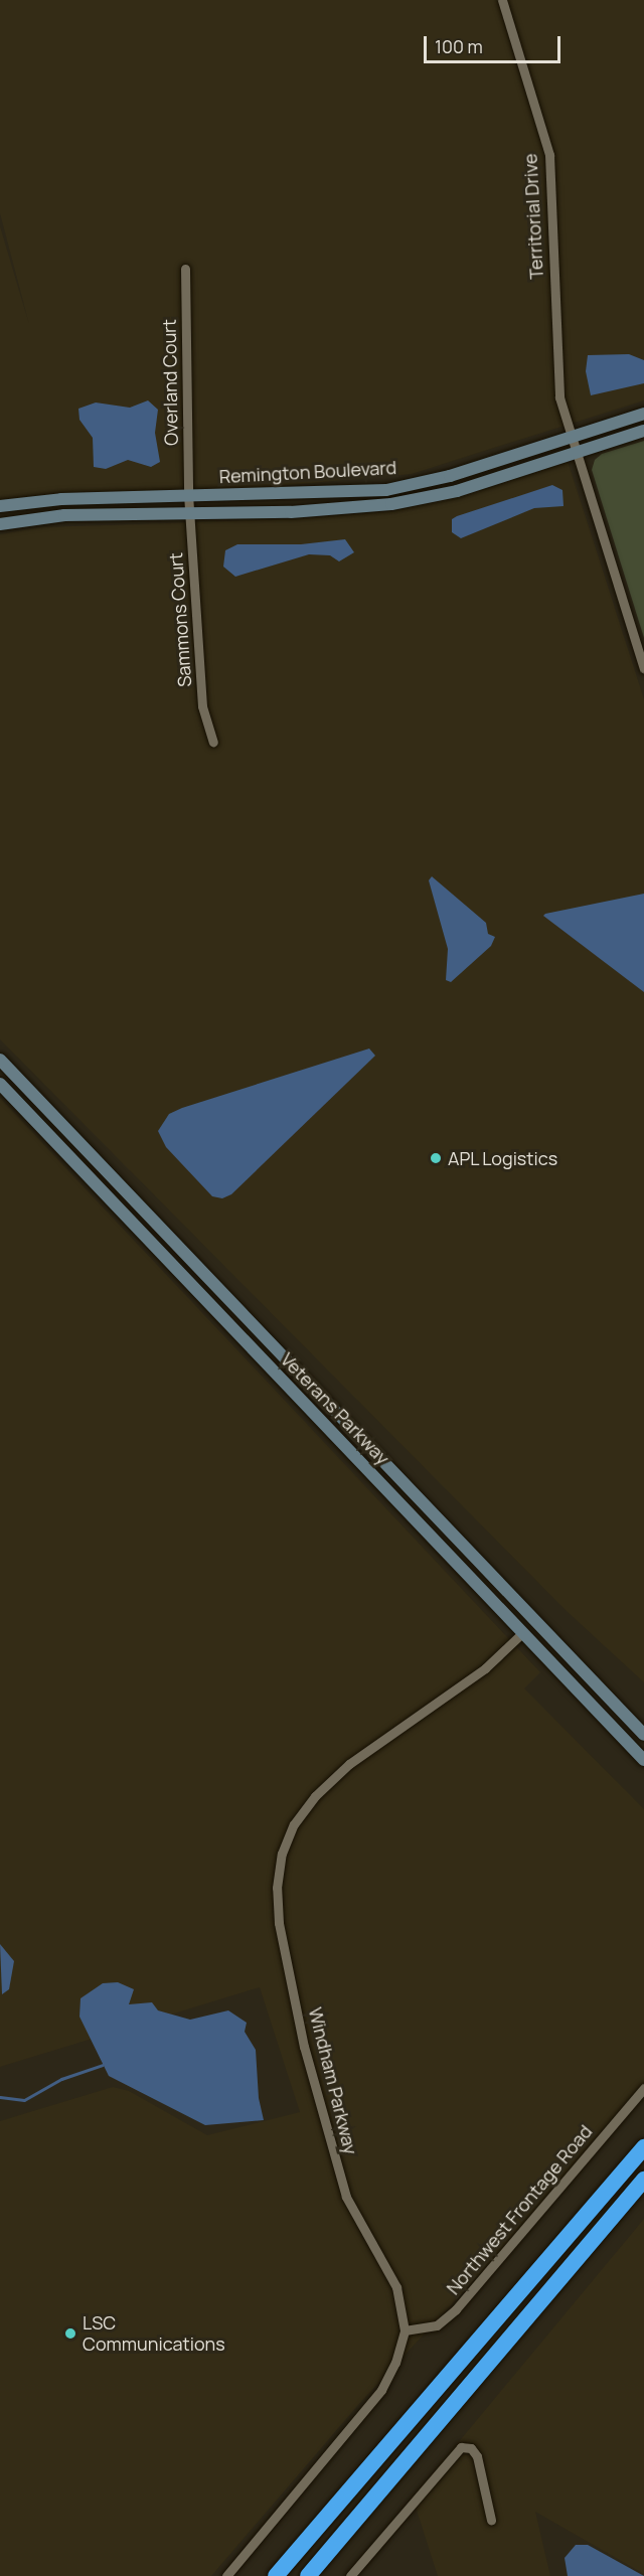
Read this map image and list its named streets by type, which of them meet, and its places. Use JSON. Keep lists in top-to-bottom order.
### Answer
{
  "streets": {
    "main road": ["Remington Boulevard", "Veterans Parkway"],
    "street": [
      "Territorial Drive",
      "Overland Court",
      "Sammons Court",
      "Windham Parkway",
      "Northwest Frontage Road"
    ]
  },
  "crossings": [
    ["Territorial Drive", "Remington Boulevard"],
    ["Overland Court", "Remington Boulevard"],
    ["Overland Court", "Sammons Court"],
    ["Remington Boulevard", "Sammons Court"],
    ["Veterans Parkway", "Windham Parkway"],
    ["Windham Parkway", "Northwest Frontage Road"]
  ],
  "places": ["APL Logistics", "LSC Communications"],
  "scale_bar": "100 m"
}
